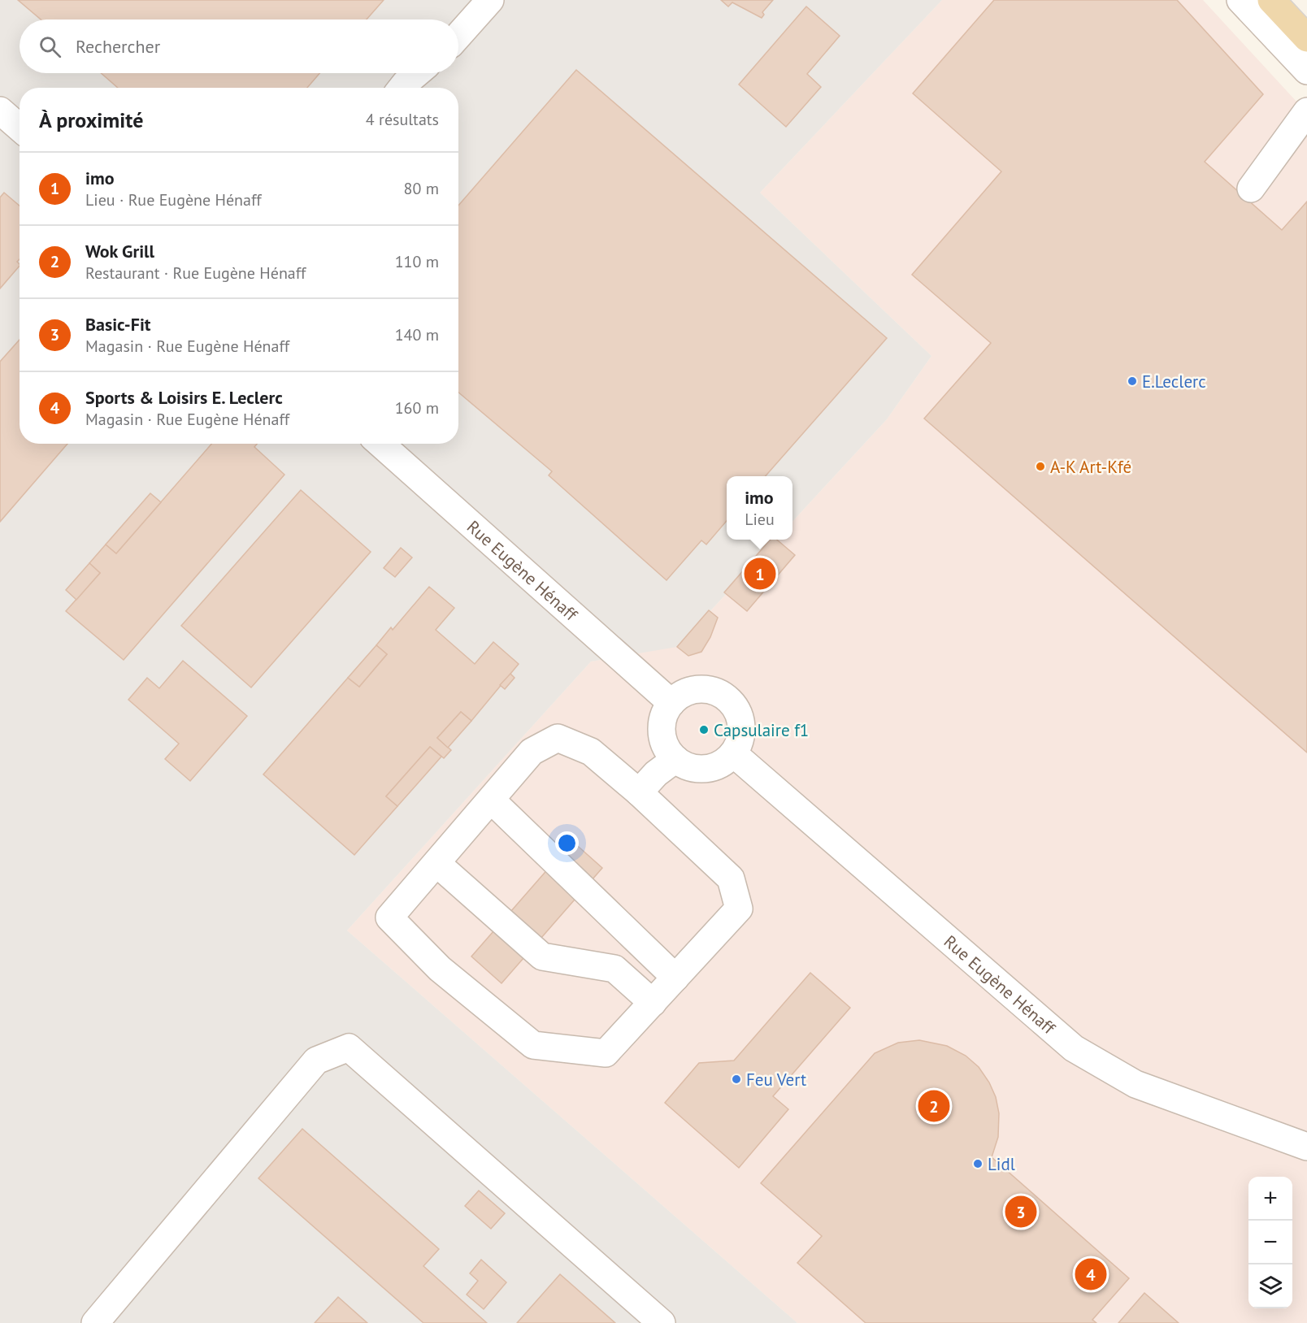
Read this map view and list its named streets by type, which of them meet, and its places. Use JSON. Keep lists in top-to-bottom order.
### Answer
{
  "streets": {
    "street": ["Rue Eugène Hénaff"]
  },
  "places": [
    "E.Leclerc",
    "A-K Art-Kfé",
    "Capsulaire f1",
    "Feu Vert",
    "Lidl"
  ],
  "page": {
    "search": "Rechercher",
    "heading": ["À proximité", "4 résultats"],
    "list": [
      {
        "mark": "1",
        "name": "imo",
        "note": "Lieu · Rue Eugène Hénaff",
        "value": "80 m"
      },
      {
        "mark": "2",
        "name": "Wok Grill",
        "note": "Restaurant · Rue Eugène Hénaff",
        "value": "110 m"
      },
      {
        "mark": "3",
        "name": "Basic-Fit",
        "note": "Magasin · Rue Eugène Hénaff",
        "value": "140 m"
      },
      {
        "mark": "4",
        "name": "Sports & Loisirs E. Leclerc",
        "note": "Magasin · Rue Eugène Hénaff",
        "value": "160 m"
      }
    ],
    "popup": ["imo", "Lieu"],
    "pins": [
      "1",
      "2",
      "3",
      "4"
    ],
    "map_buttons": ["+", "−"]
  }
}
